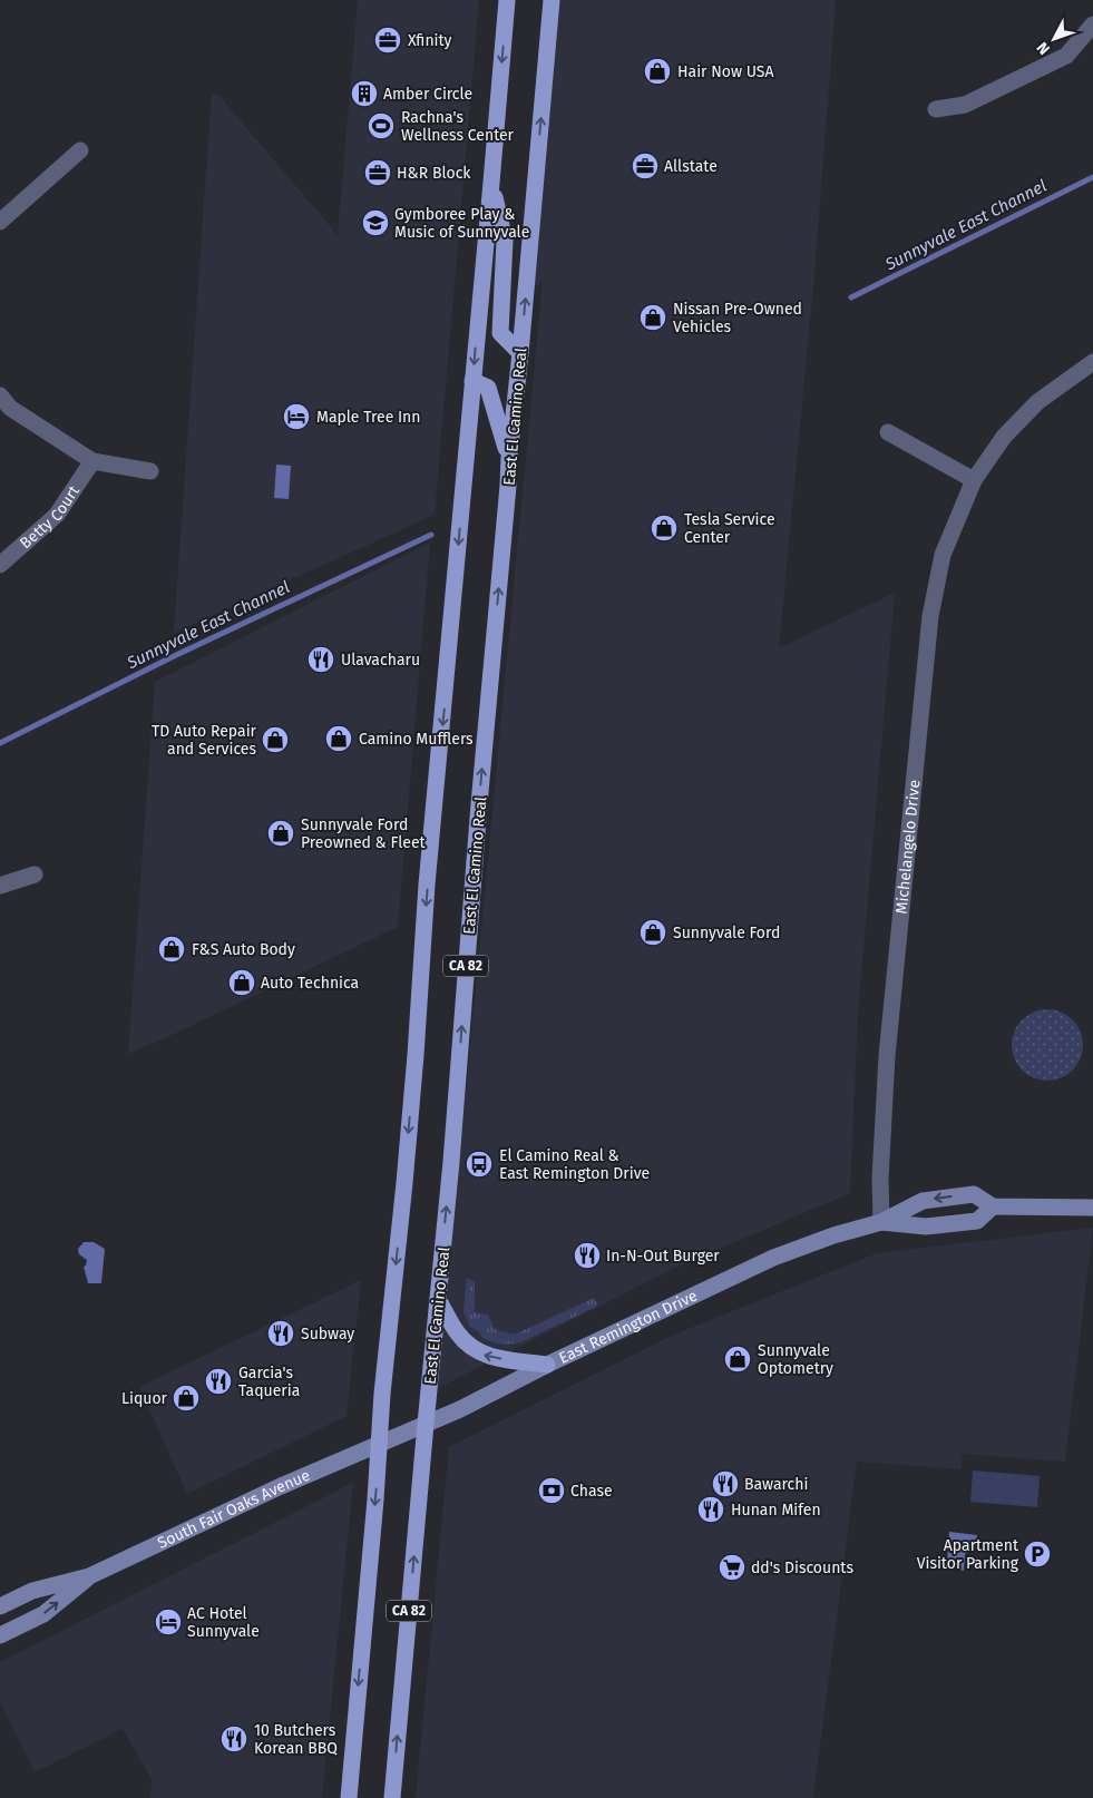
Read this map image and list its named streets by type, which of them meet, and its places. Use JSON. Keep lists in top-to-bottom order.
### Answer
{
  "streets": {
    "main road": [
      "East El Camino Real",
      "CA 82",
      "East Remington Drive",
      "South Fair Oaks Avenue"
    ],
    "street": ["Betty Court", "Michelangelo Drive"]
  },
  "crossings": [
    ["East El Camino Real", "East Remington Drive"],
    ["Michelangelo Drive", "East Remington Drive"],
    ["CA 82", "East Remington Drive"],
    ["CA 82", "South Fair Oaks Avenue"],
    ["East Remington Drive", "South Fair Oaks Avenue"]
  ],
  "water": ["Sunnyvale East Channel"],
  "places": {
    "office": ["Xfinity", "Allstate", "H&R Block"],
    "shop": [
      "Hair Now USA",
      "Nissan Pre-Owned Vehicles",
      "Tesla Service Center",
      "Camino Mufflers",
      "TD Auto Repair and Services",
      "Sunnyvale Ford Preowned & Fleet",
      "Sunnyvale Ford",
      "F&S Auto Body",
      "Auto Technica",
      "Sunnyvale Optometry",
      "Liquor"
    ],
    "building": ["Amber Circle"],
    "sports": ["Rachna's Wellness Center"],
    "school or university": ["Gymboree Play & Music of Sunnyvale"],
    "hotel": ["Maple Tree Inn", "AC Hotel Sunnyvale"],
    "restaurant": [
      "Ulavacharu",
      "In-N-Out Burger",
      "Subway",
      "Garcia's Taqueria",
      "Bawarchi",
      "Hunan Mifen",
      "10 Butchers Korean BBQ"
    ],
    "bus stop": ["El Camino Real & East Remington Drive"],
    "bank": ["Chase"],
    "parking": ["Apartment Visitor Parking"],
    "supermarket": ["dd's Discounts"]
  },
  "north": "bottom left"
}
